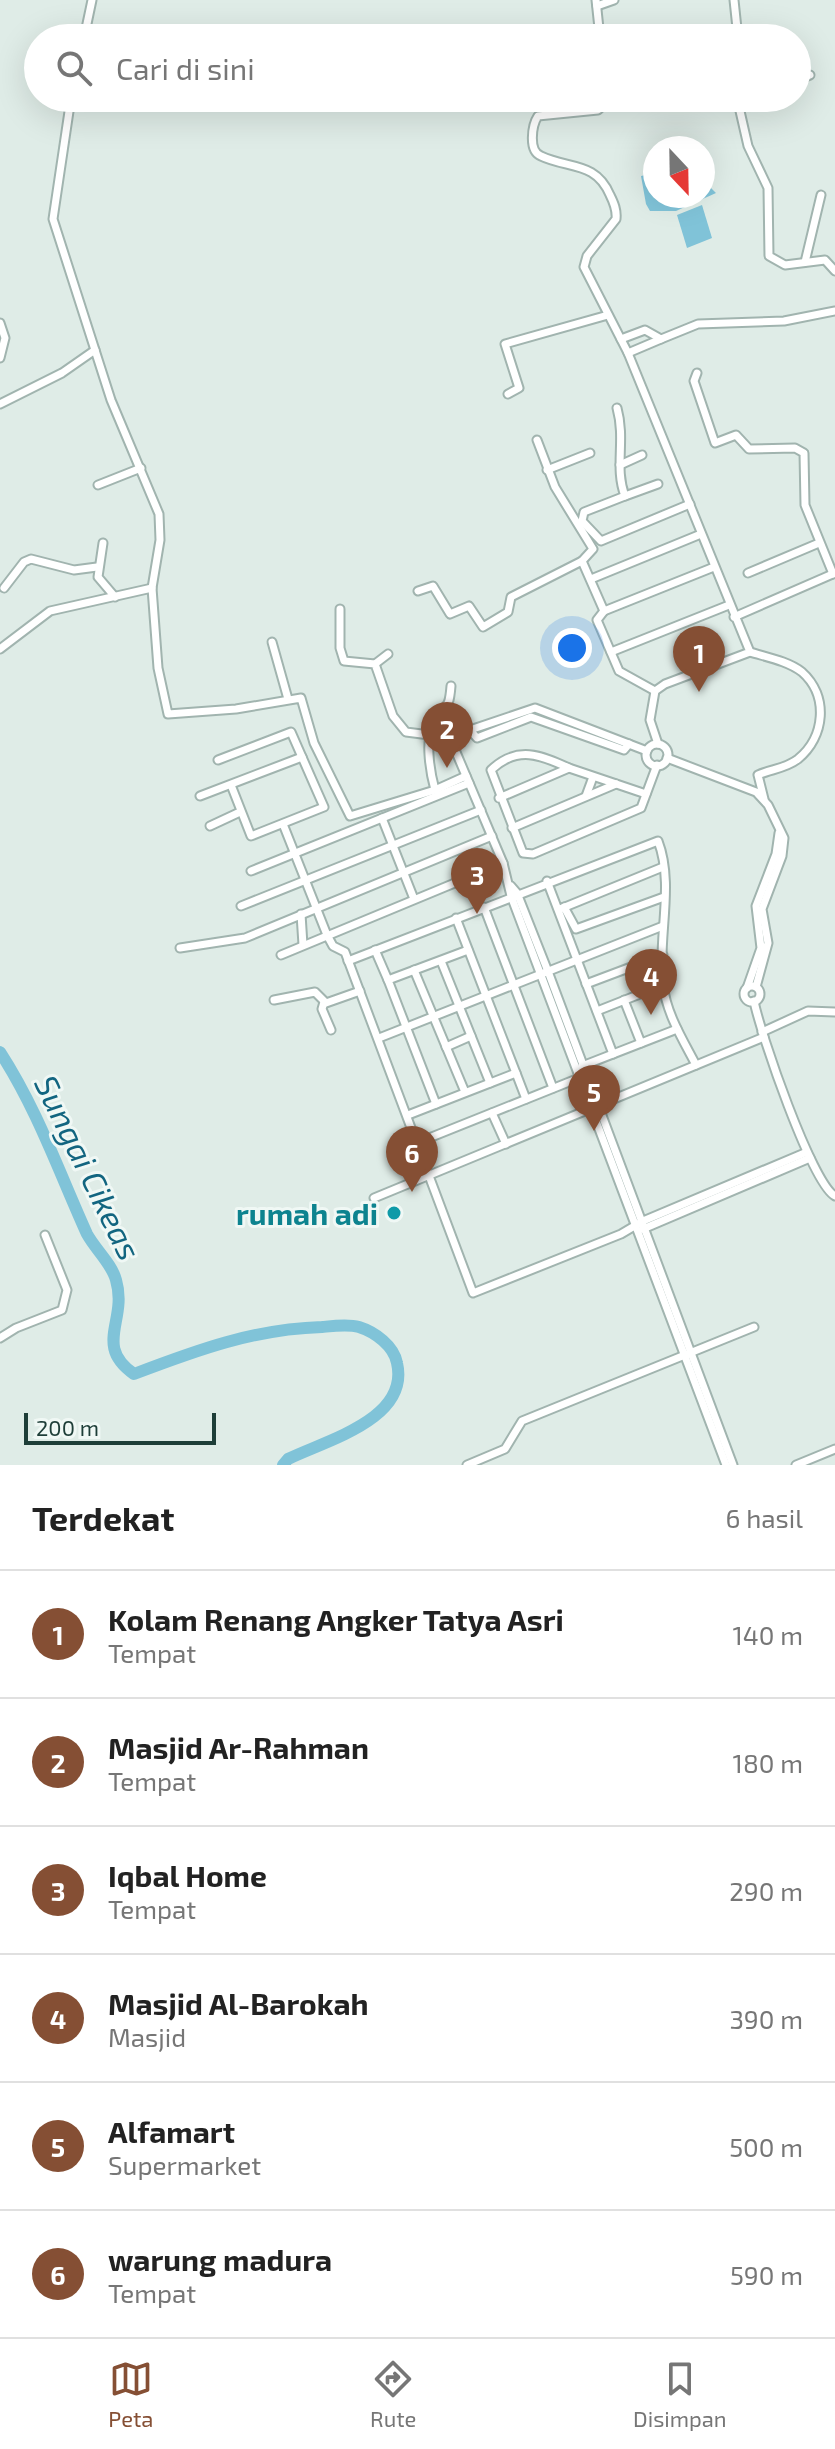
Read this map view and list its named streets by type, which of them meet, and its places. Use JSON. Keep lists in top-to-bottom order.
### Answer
{
  "water": ["Sungai Cikeas"],
  "places": ["rumah adi"],
  "scale_bar": "200 m",
  "north": "bottom",
  "page": {
    "search": "Cari di sini",
    "pins": [
      "1",
      "2",
      "3",
      "4",
      "5",
      "6"
    ],
    "scale": "200 m",
    "heading": ["Terdekat", "6 hasil"],
    "list": [
      {
        "mark": "1",
        "name": "Kolam Renang Angker Tatya Asri",
        "note": "Tempat",
        "value": "140 m"
      },
      {
        "mark": "2",
        "name": "Masjid Ar-Rahman",
        "note": "Tempat",
        "value": "180 m"
      },
      {
        "mark": "3",
        "name": "Iqbal Home",
        "note": "Tempat",
        "value": "290 m"
      },
      {
        "mark": "4",
        "name": "Masjid Al-Barokah",
        "note": "Masjid",
        "value": "390 m"
      },
      {
        "mark": "5",
        "name": "Alfamart",
        "note": "Supermarket",
        "value": "500 m"
      },
      {
        "mark": "6",
        "name": "warung madura",
        "note": "Tempat",
        "value": "590 m"
      }
    ],
    "nav": ["Peta", "Rute", "Disimpan"]
  }
}
